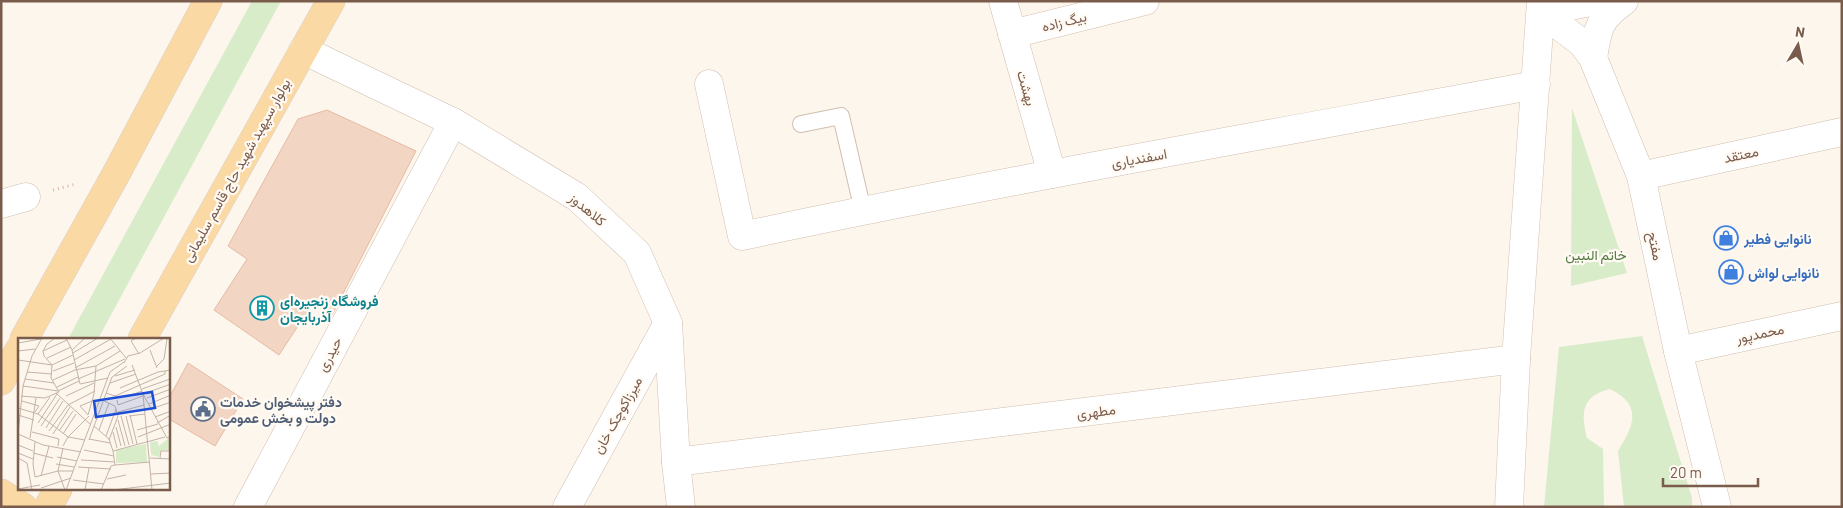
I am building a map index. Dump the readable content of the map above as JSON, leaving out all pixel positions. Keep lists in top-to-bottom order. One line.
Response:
{"streets":{"main road":["بولوار سپهبد شهید حاج قاسم سلیمانی"],"street":["بیگ زاده","بهشت","معتقد","اسفندیاری","کلاهدوز","مفتح","محمدپور","حیدری","مطهری","میرزاکوچک خان"]},"crossings":[["بیگ زاده","بهشت"],["بهشت","اسفندیاری"],["معتقد","مفتح"],["بولوار سپهبد شهید حاج قاسم سلیمانی","کلاهدوز"],["کلاهدوز","حیدری"],["کلاهدوز","مطهری"],["کلاهدوز","میرزاکوچک خان"],["مفتح","محمدپور"]],"parks":["خاتم النبین"],"places":{"shop":["نانوایی فطیر","نانوایی لواش"],"building":["فروشگاه زنجیره‌ای آذربایجان"],"public building":["دفتر پیشخوان خدمات دولت و بخش عمومی"]},"scale_bar":"20 m","north":"top"}
